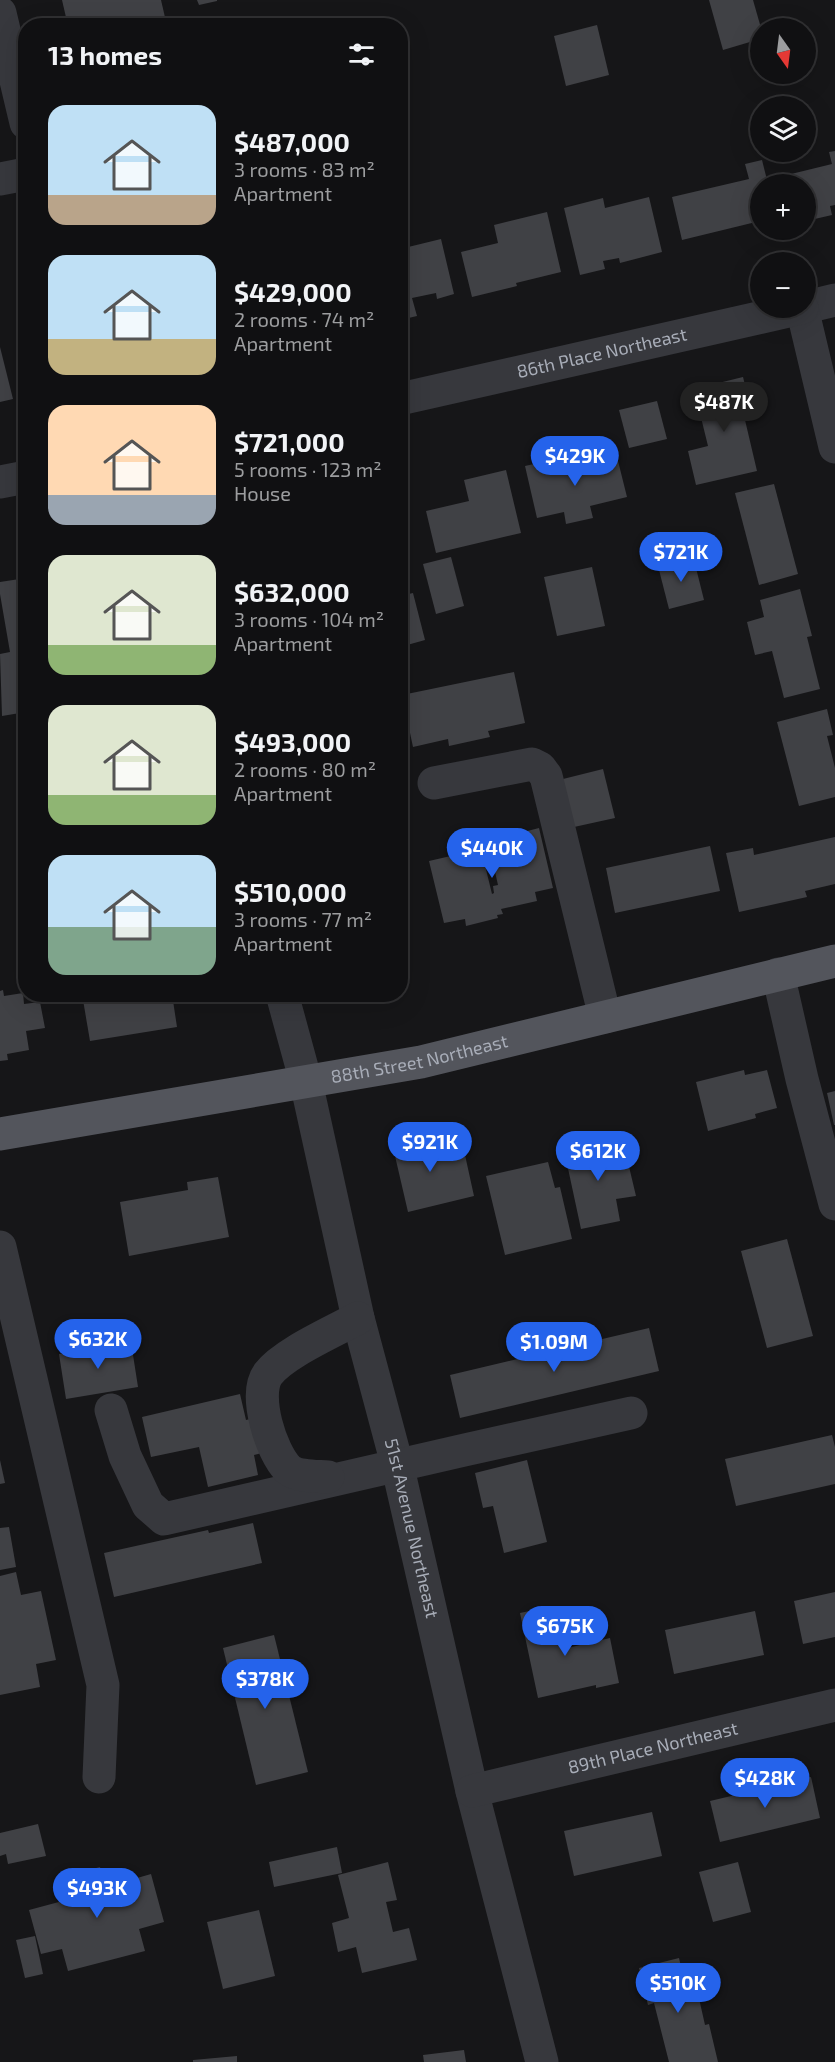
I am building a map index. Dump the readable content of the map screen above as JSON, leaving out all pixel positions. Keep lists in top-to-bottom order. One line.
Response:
{"streets":{"main road":["88th Street Northeast"],"street":["86th Place Northeast","51st Avenue Northeast","89th Place Northeast"]},"crossings":[["88th Street Northeast","51st Avenue Northeast"],["51st Avenue Northeast","89th Place Northeast"]],"north":"bottom","page":{"map_buttons":["+","−"],"heading":"13 homes","list":[{"name":"$487,000","note":"3 rooms · 83 m² · Apartment"},{"name":"$429,000","note":"2 rooms · 74 m² · Apartment"},{"name":"$721,000","note":"5 rooms · 123 m² · House"},{"name":"$632,000","note":"3 rooms · 104 m² · Apartment"},{"name":"$493,000","note":"2 rooms · 80 m² · Apartment"},{"name":"$510,000","note":"3 rooms · 77 m² · Apartment"}],"price":["$487K","$429K","$721K","$440K","$921K","$612K","$632K","$1.09M","$675K","$378K","$428K","$493K","$510K"]}}
